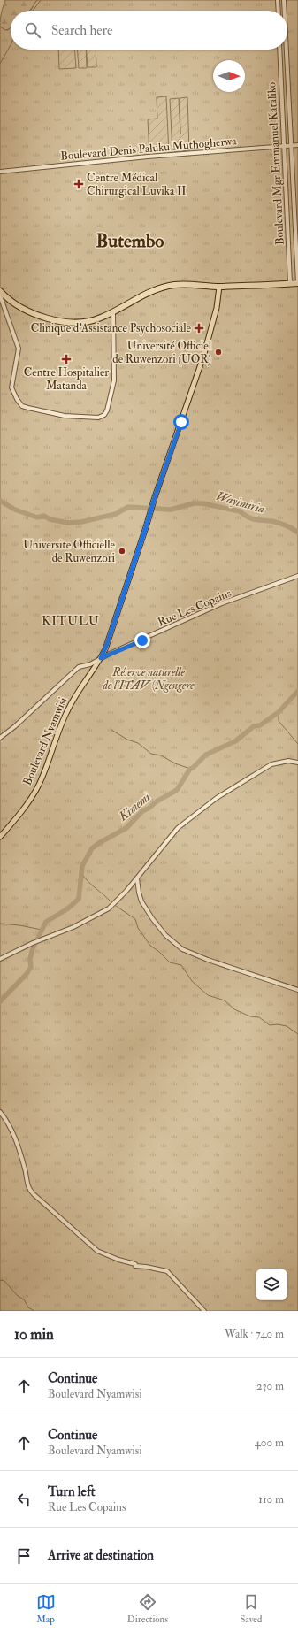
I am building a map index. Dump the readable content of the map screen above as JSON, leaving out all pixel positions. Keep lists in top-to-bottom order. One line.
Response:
{"streets":{"main road":["Boulevard Nyamwisi"],"street":["Boulevard Denis Paluku Muthogherwa","Boulevard Mgr Emmanuel Kataliko","Rue Les Copains"]},"crossings":[["Boulevard Denis Paluku Muthogherwa","Boulevard Mgr Emmanuel Kataliko"],["Rue Les Copains","Boulevard Nyamwisi"]],"districts":["Butembo","KITULU"],"water":["Wayimiria","Kimemi"],"parks":["Réserve naturelle de l'ITAV (Ngengere"],"places":{"health":["Centre Médical Chirurgical Luvika II","Clinique d'Assistance Psychosociale","Centre Hospitalier Matanda"],"other":["Université Officiel de Ruwenzori (UOR)","Universite Officielle de Ruwenzori"]},"north":"right","page":{"search":"Search here","heading":["10 min","Walk · 740 m"],"list":[["Continue","Boulevard Nyamwisi","230 m"],["Continue","Boulevard Nyamwisi","400 m"],["Turn left","Rue Les Copains","110 m"],"Arrive at destination"],"nav":["Map","Directions","Saved"]}}
